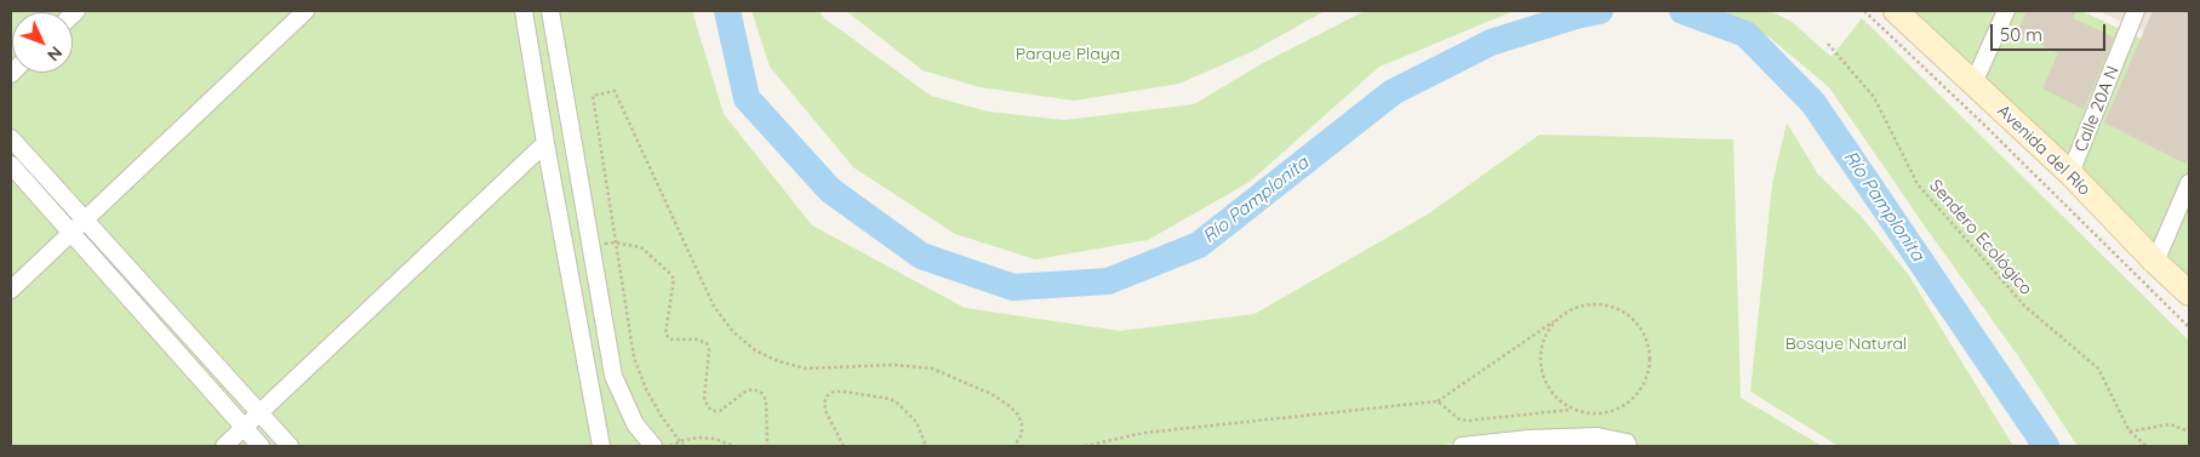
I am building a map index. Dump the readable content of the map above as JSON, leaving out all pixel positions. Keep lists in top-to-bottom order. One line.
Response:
{"streets":{"main road":["Avenida del Río"],"street":["Calle 20A N"],"path":["Sendero Ecológico"]},"crossings":[["Calle 20A N","Avenida del Río"]],"water":["Río Pamplonita"],"parks":["Parque Playa","Bosque Natural"],"scale_bar":"50 m","north":"bottom right"}
